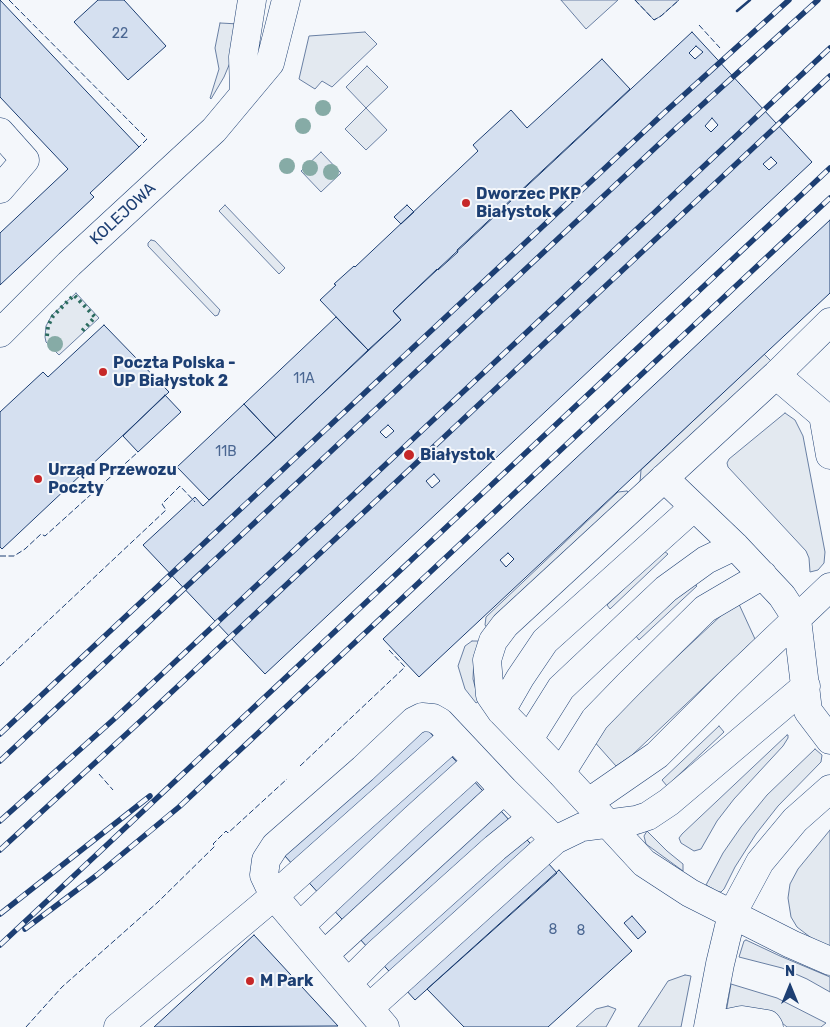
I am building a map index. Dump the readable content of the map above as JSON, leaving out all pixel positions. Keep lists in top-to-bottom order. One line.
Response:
{"streets":{"street":["KOLEJOWA"]},"places":["Dworzec PKP Białystok","Poczta Polska - UP Białystok 2","Białystok","Urząd Przewozu Poczty","M Park"],"house_numbers":["22","11A","11B","8","8"],"north":"top"}
